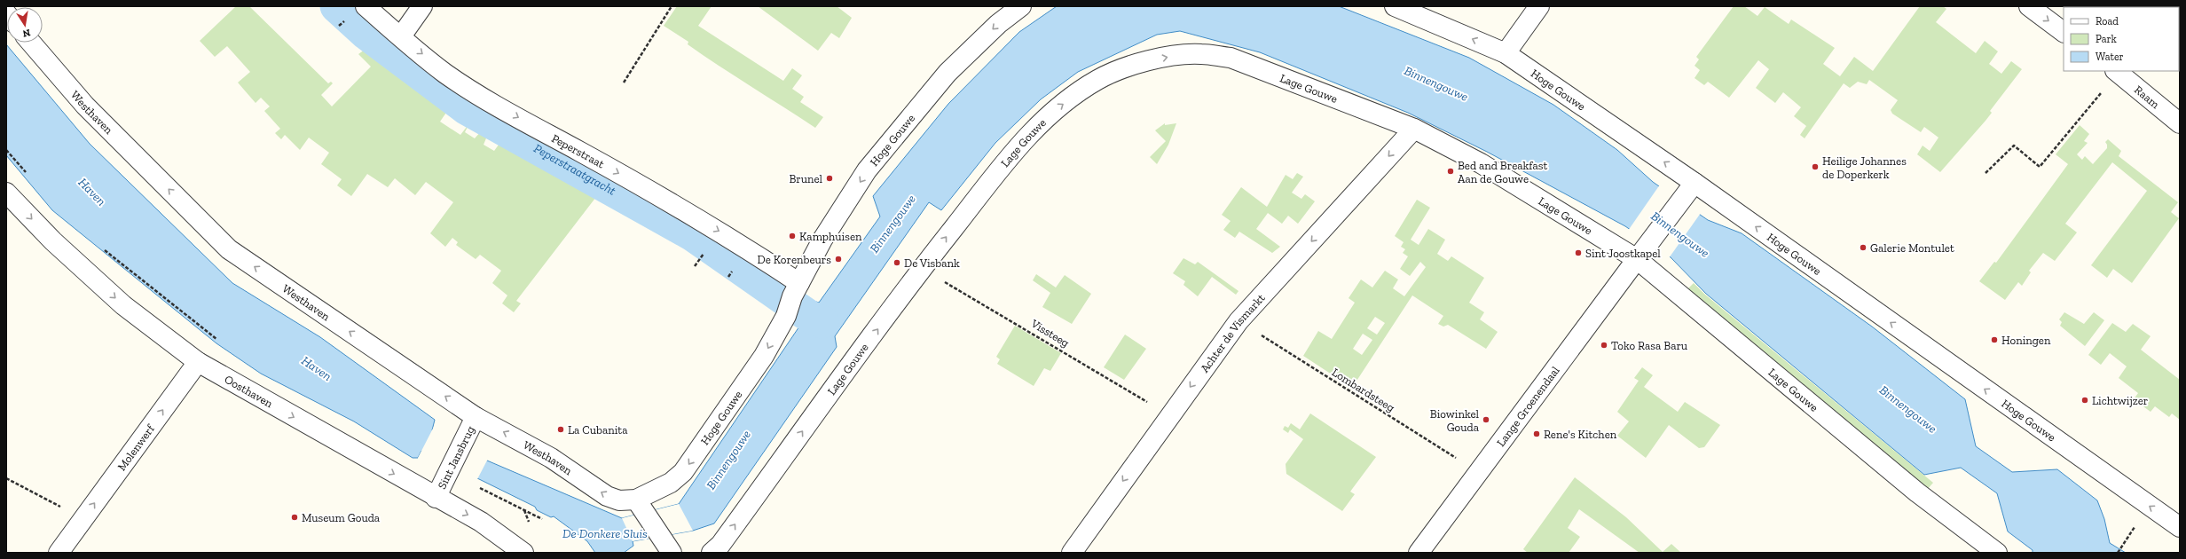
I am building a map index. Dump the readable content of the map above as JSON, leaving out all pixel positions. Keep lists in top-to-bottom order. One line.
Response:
{"streets":{"street":["Lage Gouwe","Hoge Gouwe","Raam","Westhaven","Peperstraat","Achter de Vismarkt","Oosthaven","Lange Groenendaal","Molenwerf","Sint Jansbrug"],"path":["Vissteeg","Lombardsteeg"]},"crossings":[["Lage Gouwe","Vissteeg"],["Lage Gouwe","Achter de Vismarkt"],["Lage Gouwe","Lange Groenendaal"],["Hoge Gouwe","Westhaven"],["Hoge Gouwe","Peperstraat"],["Hoge Gouwe","Lange Groenendaal"],["Westhaven","Sint Jansbrug"],["Vissteeg","Achter de Vismarkt"],["Achter de Vismarkt","Lombardsteeg"],["Lombardsteeg","Lange Groenendaal"],["Oosthaven","Molenwerf"],["Oosthaven","Sint Jansbrug"]],"one_way":["Lage Gouwe","Westhaven","Peperstraat","Achter de Vismarkt","Oosthaven","Molenwerf"],"water":["Binnengouwe","Peperstraatgracht","Haven","De Donkere Sluis"],"places":["Heilige Johannes de Doperkerk","Bed and Breakfast Aan de Gouwe","Brunel","Kamphuisen","Galerie Montulet","Sint Joostkapel","De Korenbeurs","De Visbank","Honingen","Toko Rasa Baru","Lichtwijzer","Biowinkel Gouda","La Cubanita","Rene's Kitchen","Museum Gouda"],"legend":["Road","Park","Water"],"north":"bottom"}
